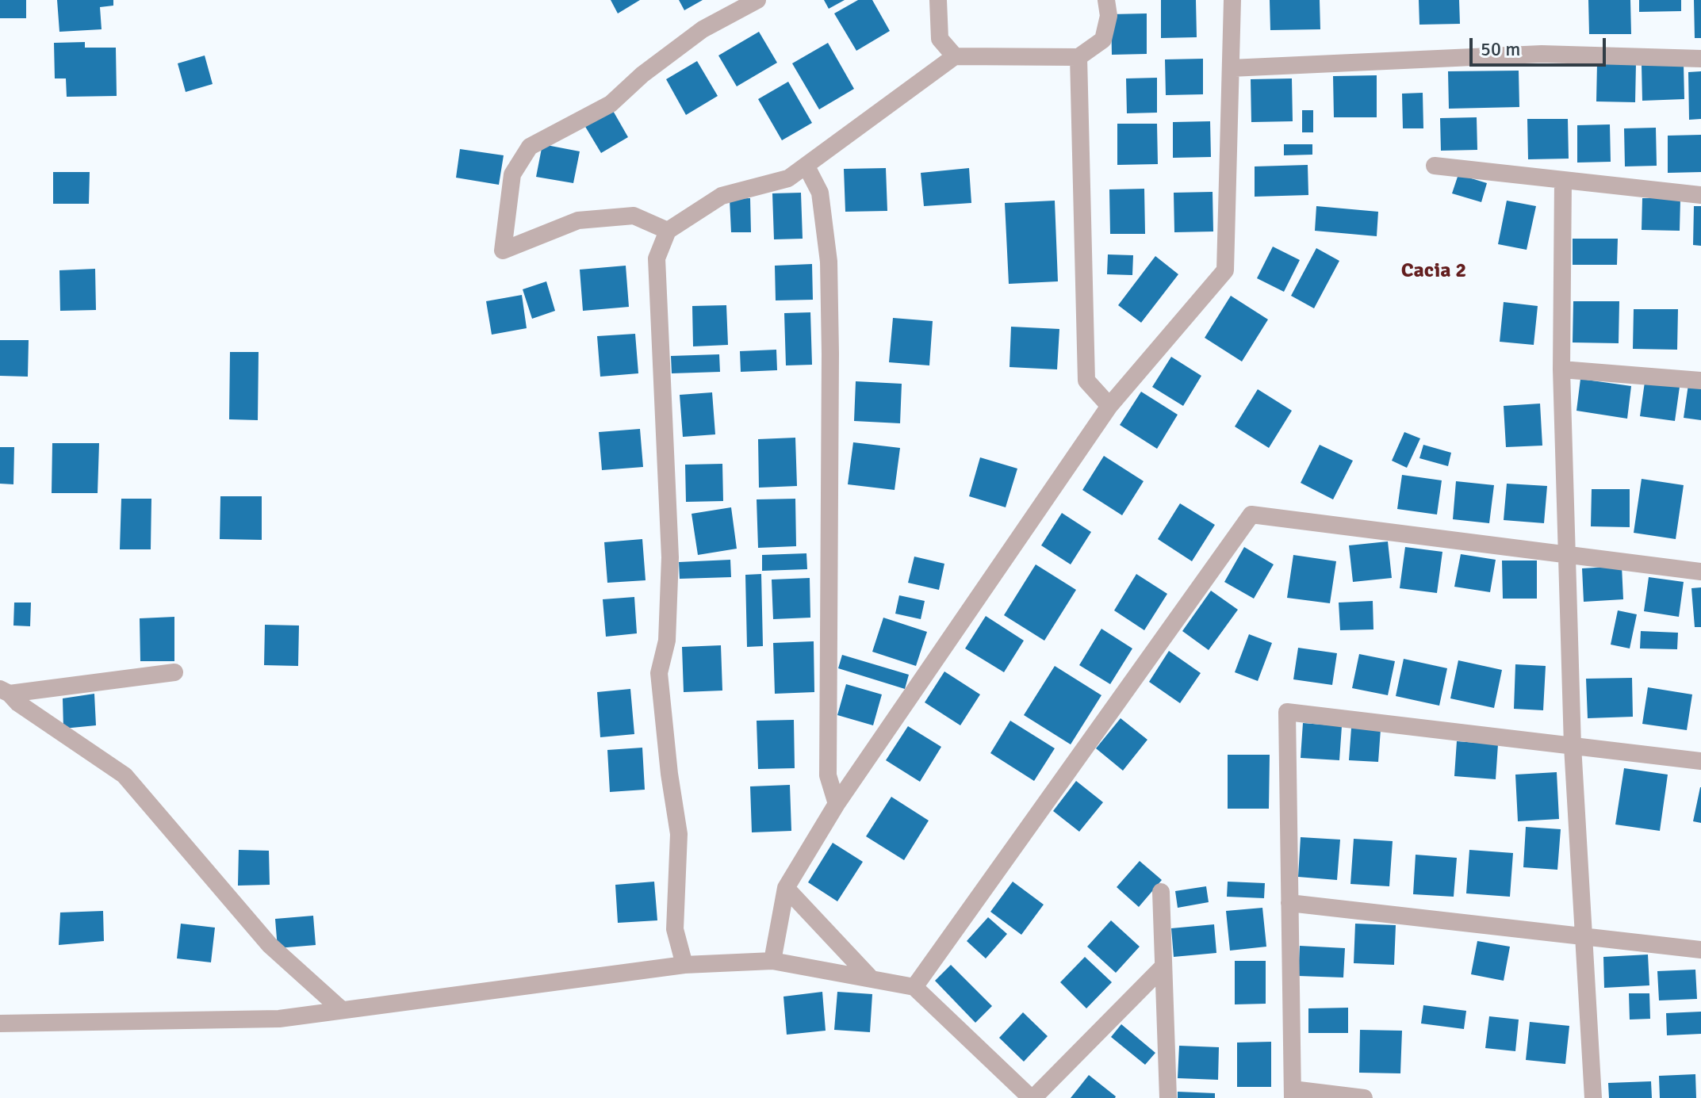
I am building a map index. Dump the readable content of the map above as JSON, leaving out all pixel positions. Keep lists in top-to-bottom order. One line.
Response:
{"districts":["Cacia 2"],"scale_bar":"50 m"}
